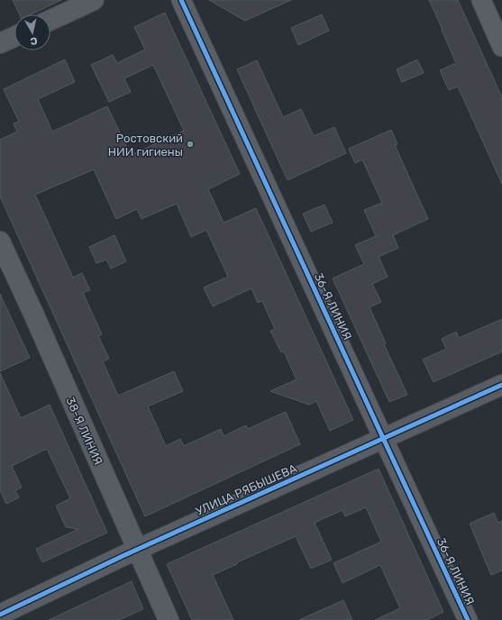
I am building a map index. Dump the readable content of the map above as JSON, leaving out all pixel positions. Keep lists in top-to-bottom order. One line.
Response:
{"streets":{"street":["36-Я ЛИНИЯ","38-Я ЛИНИЯ","УЛИЦА РЯБЫШЕВА"]},"crossings":[["36-Я ЛИНИЯ","УЛИЦА РЯБЫШЕВА"],["38-Я ЛИНИЯ","УЛИЦА РЯБЫШЕВА"]],"places":["Ростовский НИИ гигиены"],"north":"bottom"}
